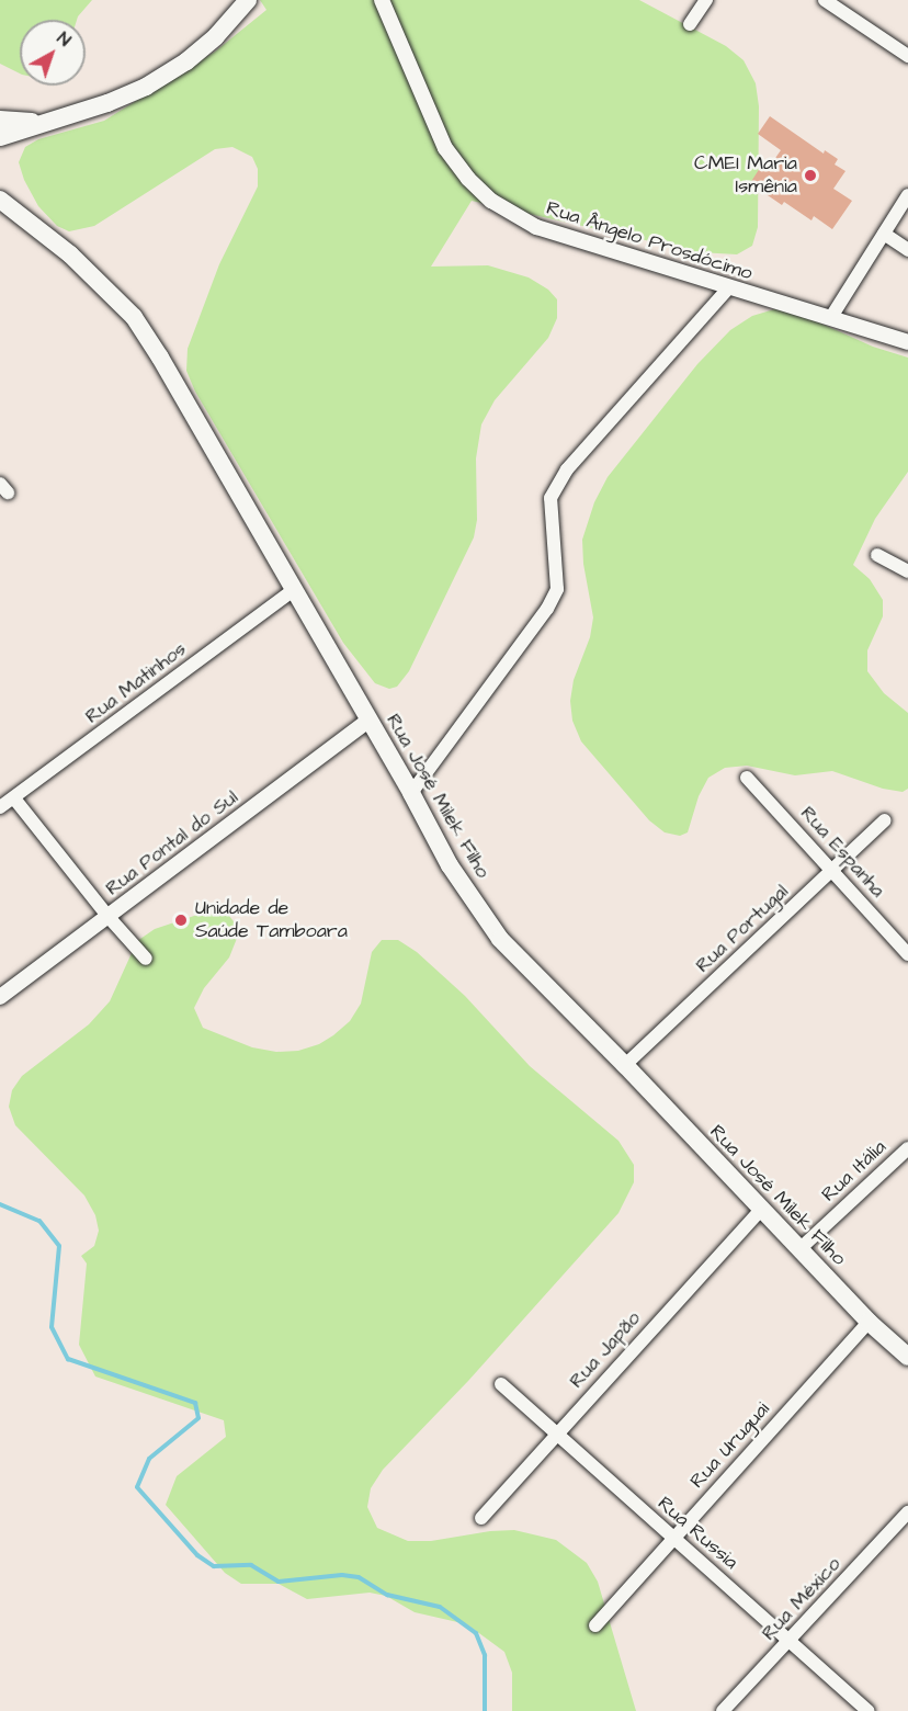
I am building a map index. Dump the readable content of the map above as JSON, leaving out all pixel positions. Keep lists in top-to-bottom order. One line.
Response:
{"streets":{"main road":["Rua José Milek Filho"],"street":["Rua Ângelo Prosdócimo","Rua Matinhos","Rua Pontal do Sul","Rua Espanha","Rua Portugal","Rua Itália","Rua Japão","Rua Uruguai","Rua Russia","Rua México"]},"crossings":[["Rua Matinhos","Rua José Milek Filho"],["Rua José Milek Filho","Rua Pontal do Sul"],["Rua José Milek Filho","Rua Portugal"],["Rua José Milek Filho","Rua Itália"],["Rua José Milek Filho","Rua Japão"],["Rua José Milek Filho","Rua Uruguai"],["Rua Espanha","Rua Portugal"],["Rua Japão","Rua Russia"],["Rua Uruguai","Rua Russia"],["Rua Russia","Rua México"]],"places":["CMEI Maria Ismênia","Unidade de Saúde Tamboara"],"north":"top right"}
